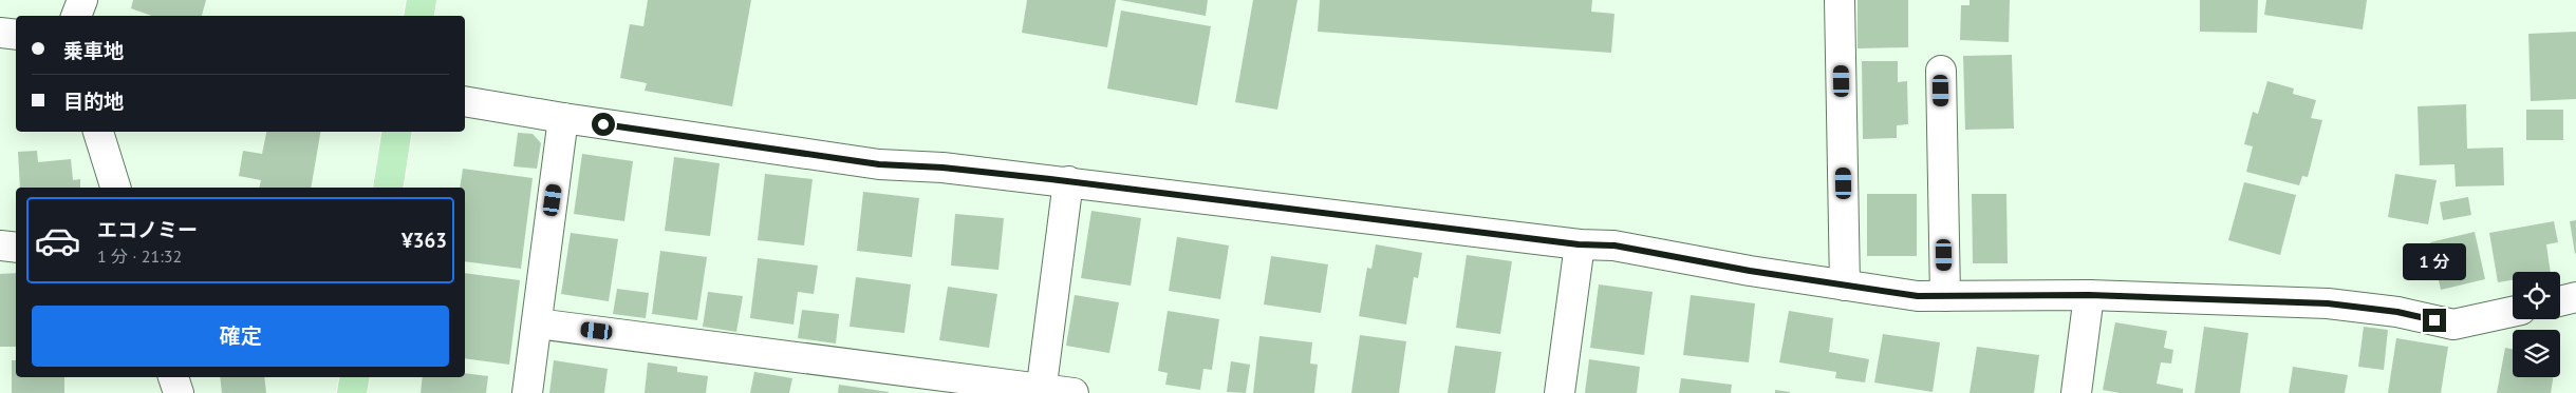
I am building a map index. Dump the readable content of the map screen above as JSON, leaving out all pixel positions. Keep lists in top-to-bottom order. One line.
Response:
{"page":{"banner":["乗車地","目的地"],"list":[{"name":"エコノミー","note":"1 分 · 21:32","value":"¥363"}],"bubble":"1 分","buttons":"確定"}}
